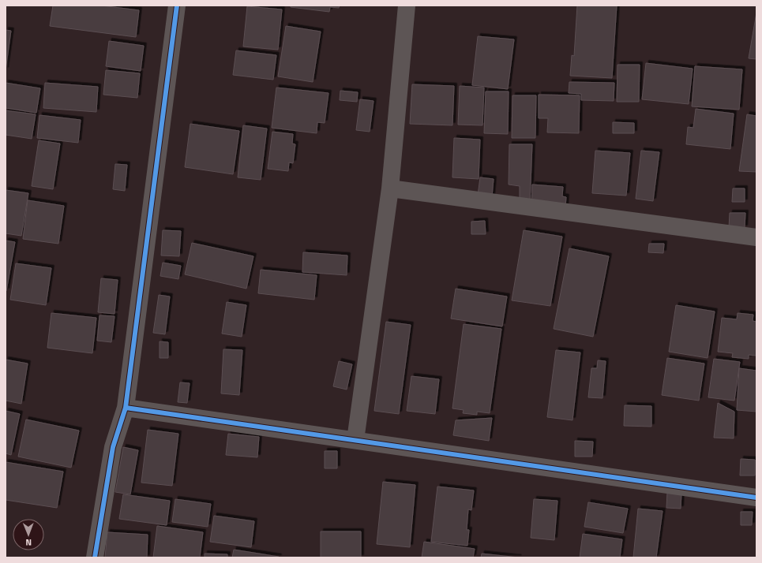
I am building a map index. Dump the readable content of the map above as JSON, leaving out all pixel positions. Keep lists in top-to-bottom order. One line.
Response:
{"north":"bottom"}
